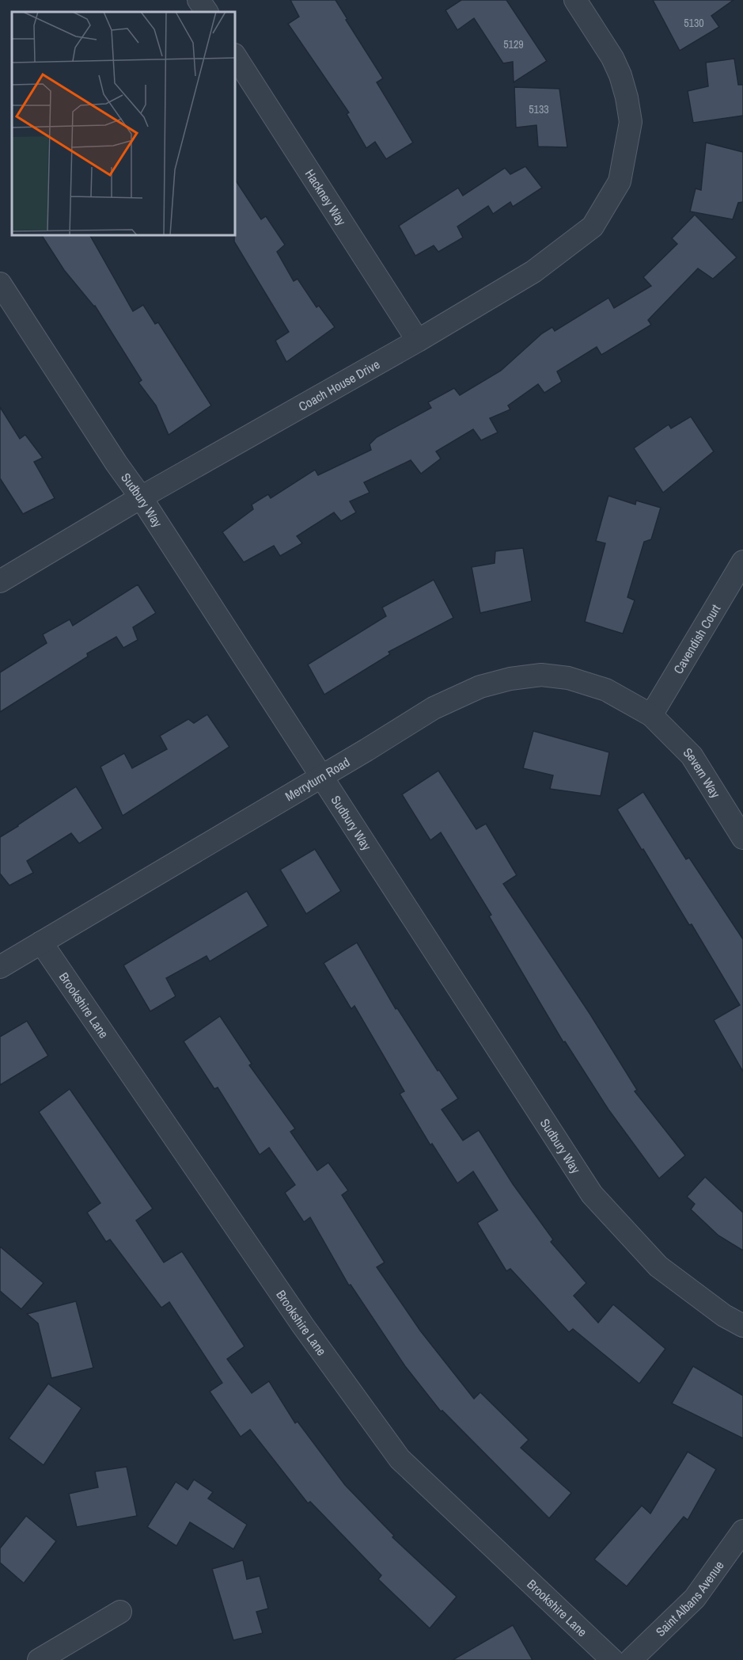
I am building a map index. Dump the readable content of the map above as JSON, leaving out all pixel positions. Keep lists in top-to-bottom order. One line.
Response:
{"streets":{"street":["Hackney Way","Coach House Drive","Sudbury Way","Cavendish Court","Severn Way","Merryturn Road","Brookshire Lane","Saint Albans Avenue"]},"crossings":[["Hackney Way","Coach House Drive"],["Coach House Drive","Sudbury Way"],["Sudbury Way","Merryturn Road"],["Cavendish Court","Severn Way"],["Cavendish Court","Merryturn Road"],["Severn Way","Merryturn Road"],["Merryturn Road","Brookshire Lane"]],"house_numbers":["5130","5129","5133"]}
